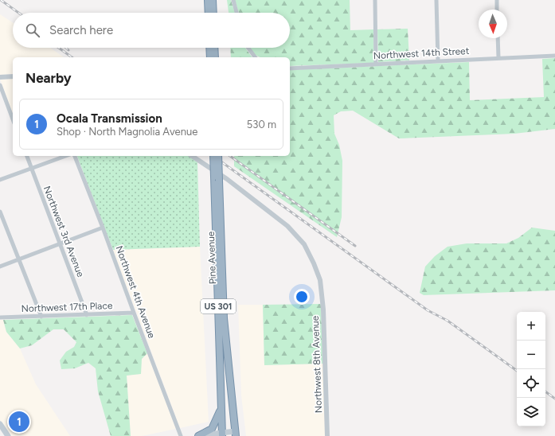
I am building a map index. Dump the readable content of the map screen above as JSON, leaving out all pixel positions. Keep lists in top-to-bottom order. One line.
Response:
{"streets":{"highway":["Pine Avenue","US 301"],"street":["Northwest 14th Street","Northwest 3rd Avenue","Northwest 4th Avenue","Northwest 17th Place","Northwest 8th Avenue"]},"crossings":[["Northwest 3rd Avenue","Northwest 17th Place"],["Northwest 4th Avenue","Northwest 17th Place"]],"north":"bottom","page":{"search":"Search here","heading":"Nearby","list":[{"mark":"1","name":"Ocala Transmission","note":"Shop · North Magnolia Avenue","value":"530 m"}],"map_buttons":["+","−"],"pins":"1"}}
